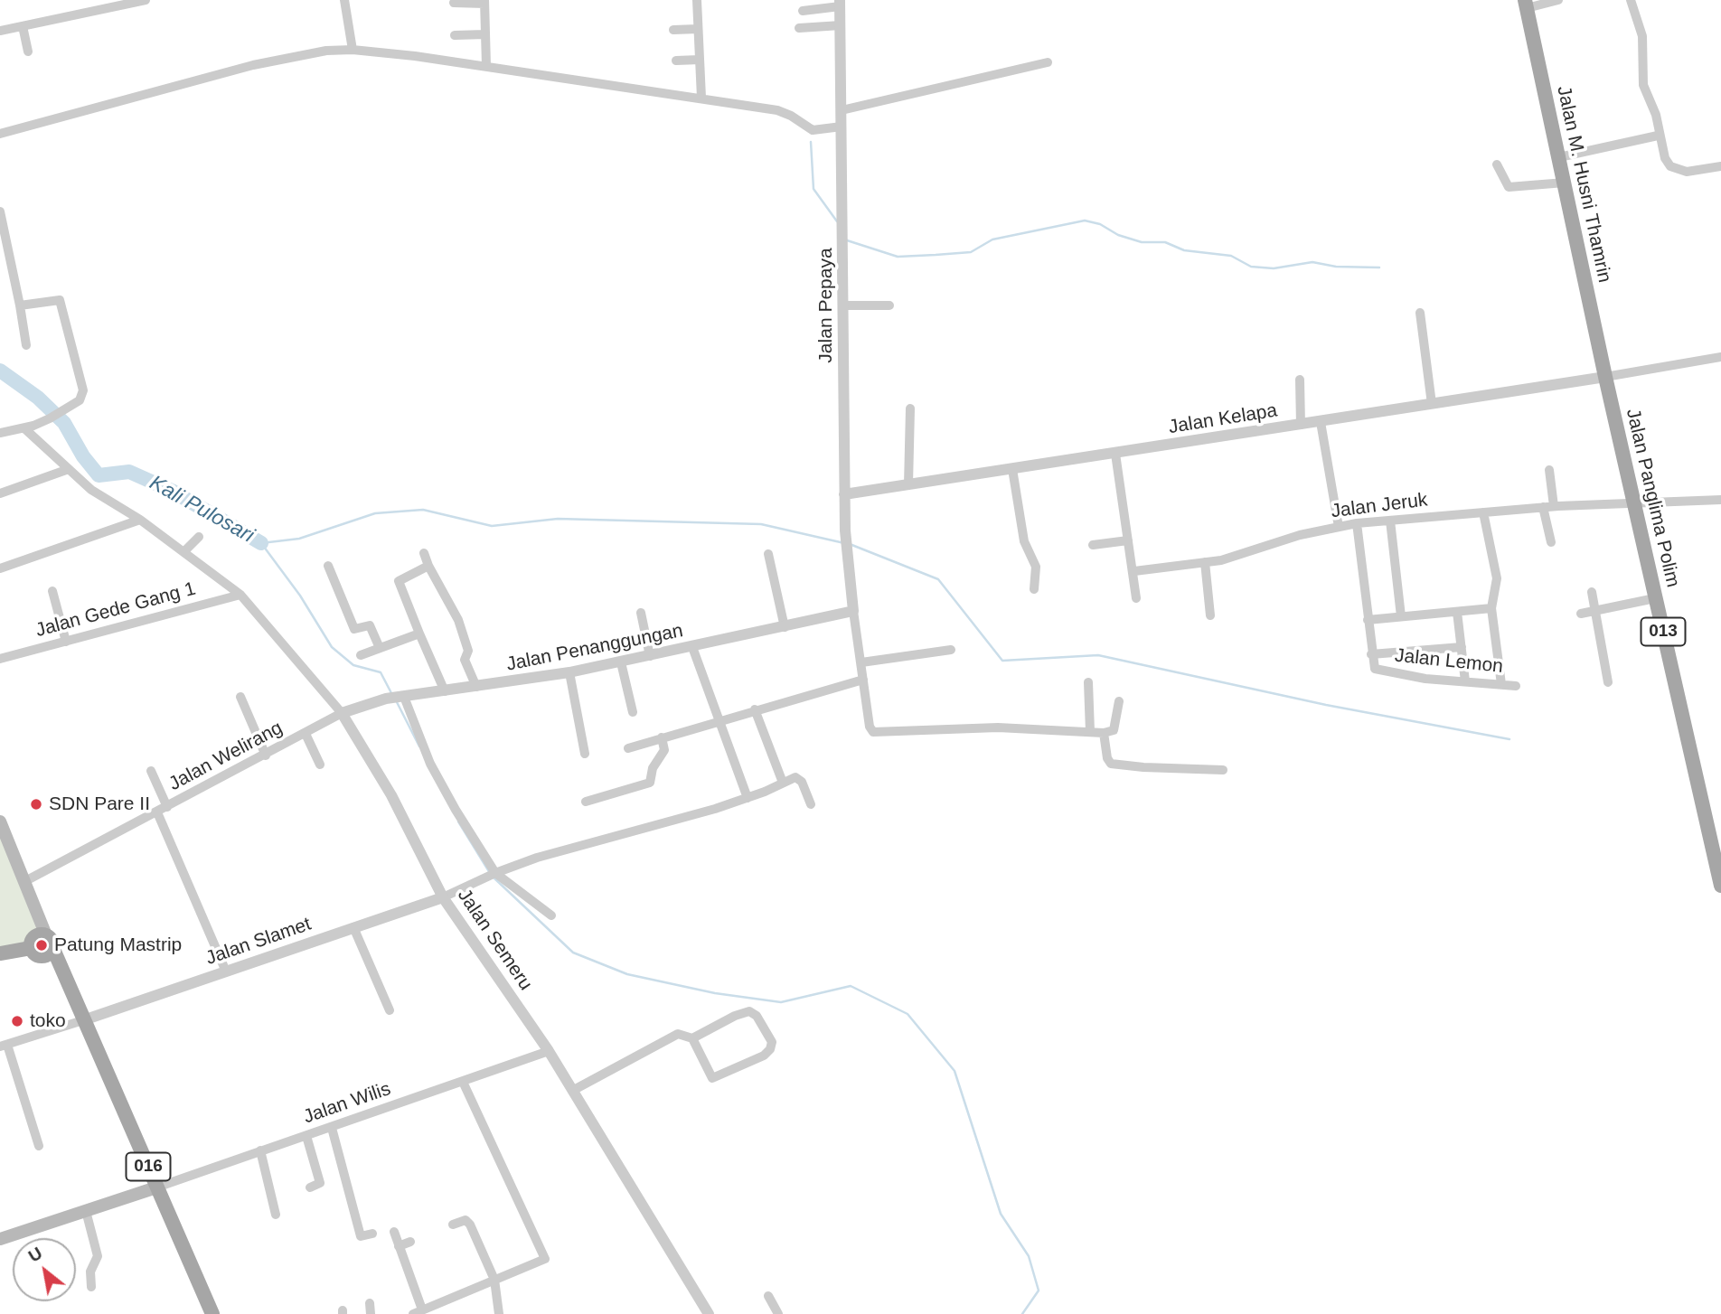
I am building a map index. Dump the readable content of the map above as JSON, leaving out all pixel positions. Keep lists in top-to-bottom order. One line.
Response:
{"streets":{"main road":["Jalan M. Husni Thamrin","Jalan Panglima Polim","013","016"],"street":["Jalan Pepaya","Jalan Kelapa","Jalan Jeruk","Jalan Gede Gang 1","Jalan Penanggungan","Jalan Lemon","Jalan Welirang","Jalan Semeru","Jalan Slamet","Jalan Wilis"]},"crossings":[["Jalan M. Husni Thamrin","Jalan Kelapa"],["Jalan M. Husni Thamrin","Jalan Panglima Polim"],["Jalan Pepaya","Jalan Kelapa"],["Jalan Pepaya","Jalan Penanggungan"],["Jalan Kelapa","Jalan Panglima Polim"],["Jalan Panglima Polim","Jalan Jeruk"],["Jalan Jeruk","Jalan Lemon"],["Jalan Gede Gang 1","Jalan Semeru"],["Jalan Penanggungan","Jalan Welirang"],["Jalan Penanggungan","Jalan Semeru"],["Jalan Welirang","Jalan Semeru"],["Jalan Semeru","Jalan Slamet"],["Jalan Semeru","Jalan Wilis"],["Jalan Slamet","016"],["Jalan Wilis","016"]],"water":["Kali Pulosari"],"places":["SDN Pare II","Patung Mastrip","toko"],"north":"top left"}
